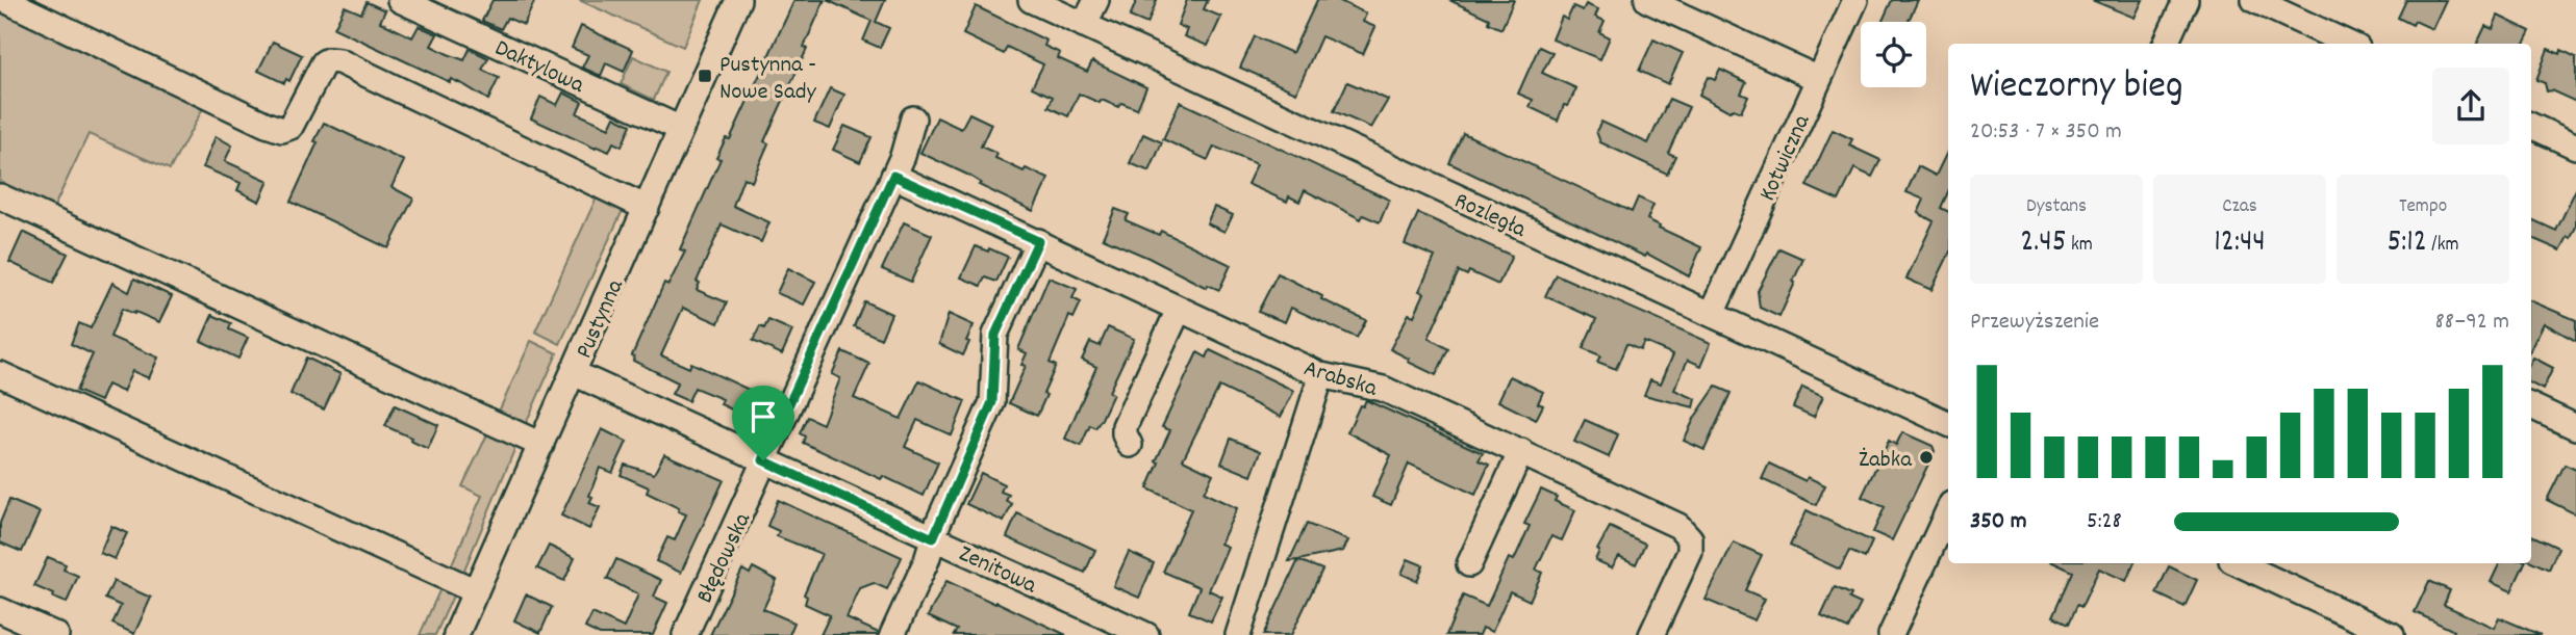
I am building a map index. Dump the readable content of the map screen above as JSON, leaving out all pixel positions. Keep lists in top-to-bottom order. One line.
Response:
{"streets":{"street":["Daktylowa","Kotwiczna","Rozległa","Pustynna","Arabska","Błędowska","Zenitowa"]},"crossings":[["Daktylowa","Pustynna"],["Kotwiczna","Rozległa"],["Pustynna","Zenitowa"],["Arabska","Błędowska"],["Błędowska","Zenitowa"]],"places":{"transit":["Pustynna - Nowe Sady"],"other":["Żabka"]},"page":{"heading":["Wieczorny bieg","20:53 · 7 × 350 m"],"stats":[["Dystans","2.45 km"],["Czas","12:44"],["Tempo","5:12 /km"]],"chart":["Przewyższenie","88–92 m"],"list":[{"name":"350 m","note":"5:28"}]}}
